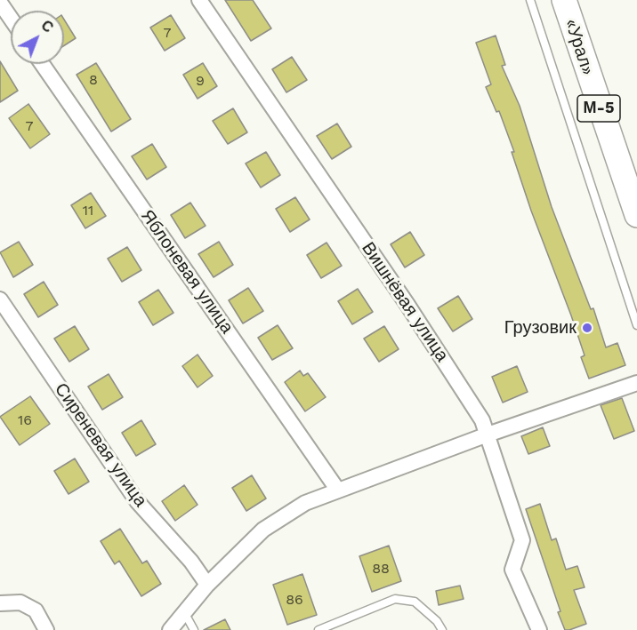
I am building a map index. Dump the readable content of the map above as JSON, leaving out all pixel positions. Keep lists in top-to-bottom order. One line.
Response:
{"streets":{"highway":["«Урал»","М-5"],"street":["Яблоневая улица","Вишнёвая улица","Сиреневая улица"]},"places":["Грузовик"],"house_numbers":["7","8","9","7","11","16","88","86"],"north":"top right"}
